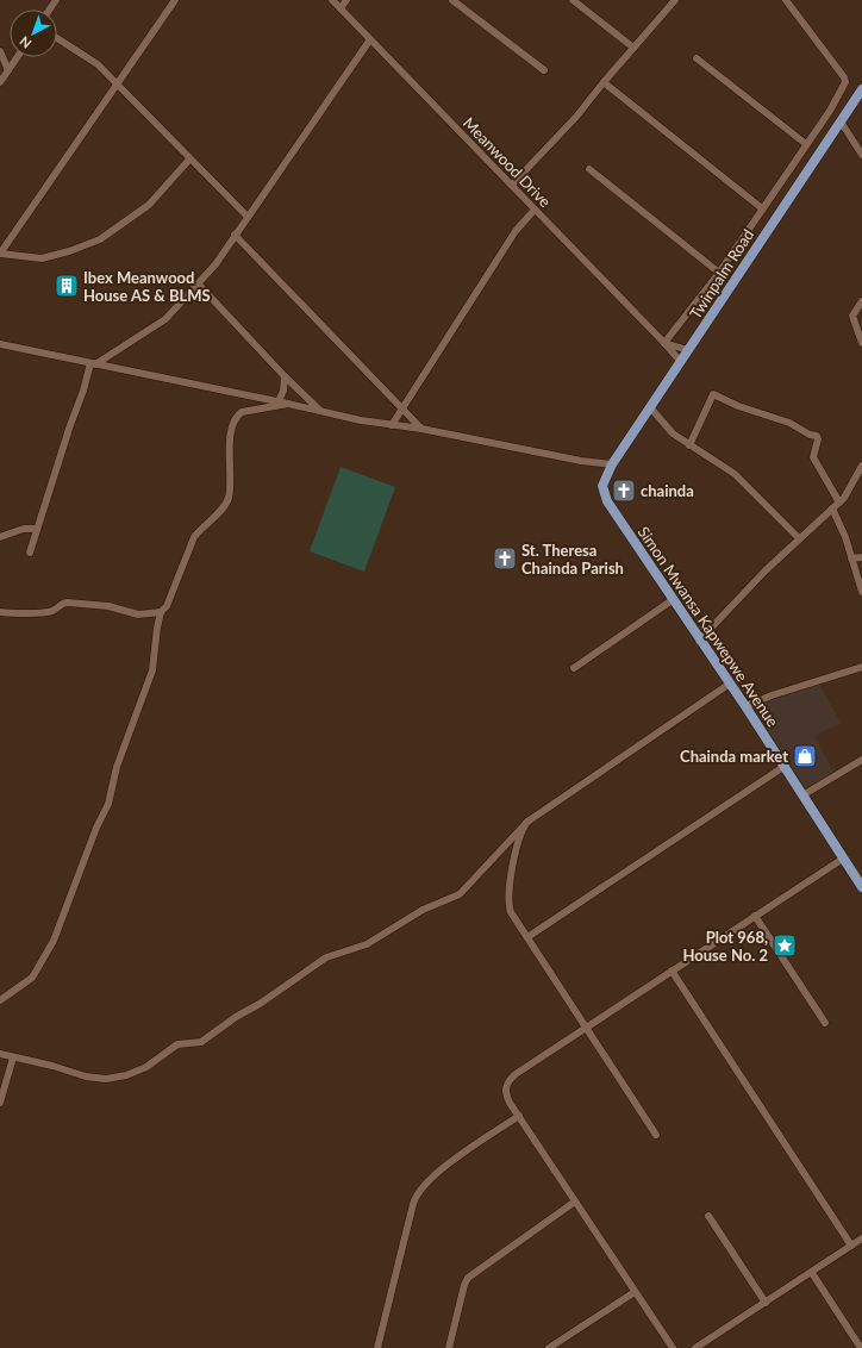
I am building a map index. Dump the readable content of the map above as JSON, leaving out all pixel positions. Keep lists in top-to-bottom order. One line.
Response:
{"streets":{"main road":["Twinpalm Road","Simon Mwansa Kapwepwe Avenue"],"street":["Meanwood Drive"]},"crossings":[["Meanwood Drive","Twinpalm Road"],["Twinpalm Road","Simon Mwansa Kapwepwe Avenue"]],"places":{"building":["Ibex Meanwood House AS & BLMS"],"church":["chainda","St. Theresa Chainda Parish"],"shop":["Chainda market"],"place":["Plot 968, House No. 2"]},"north":"bottom left"}
